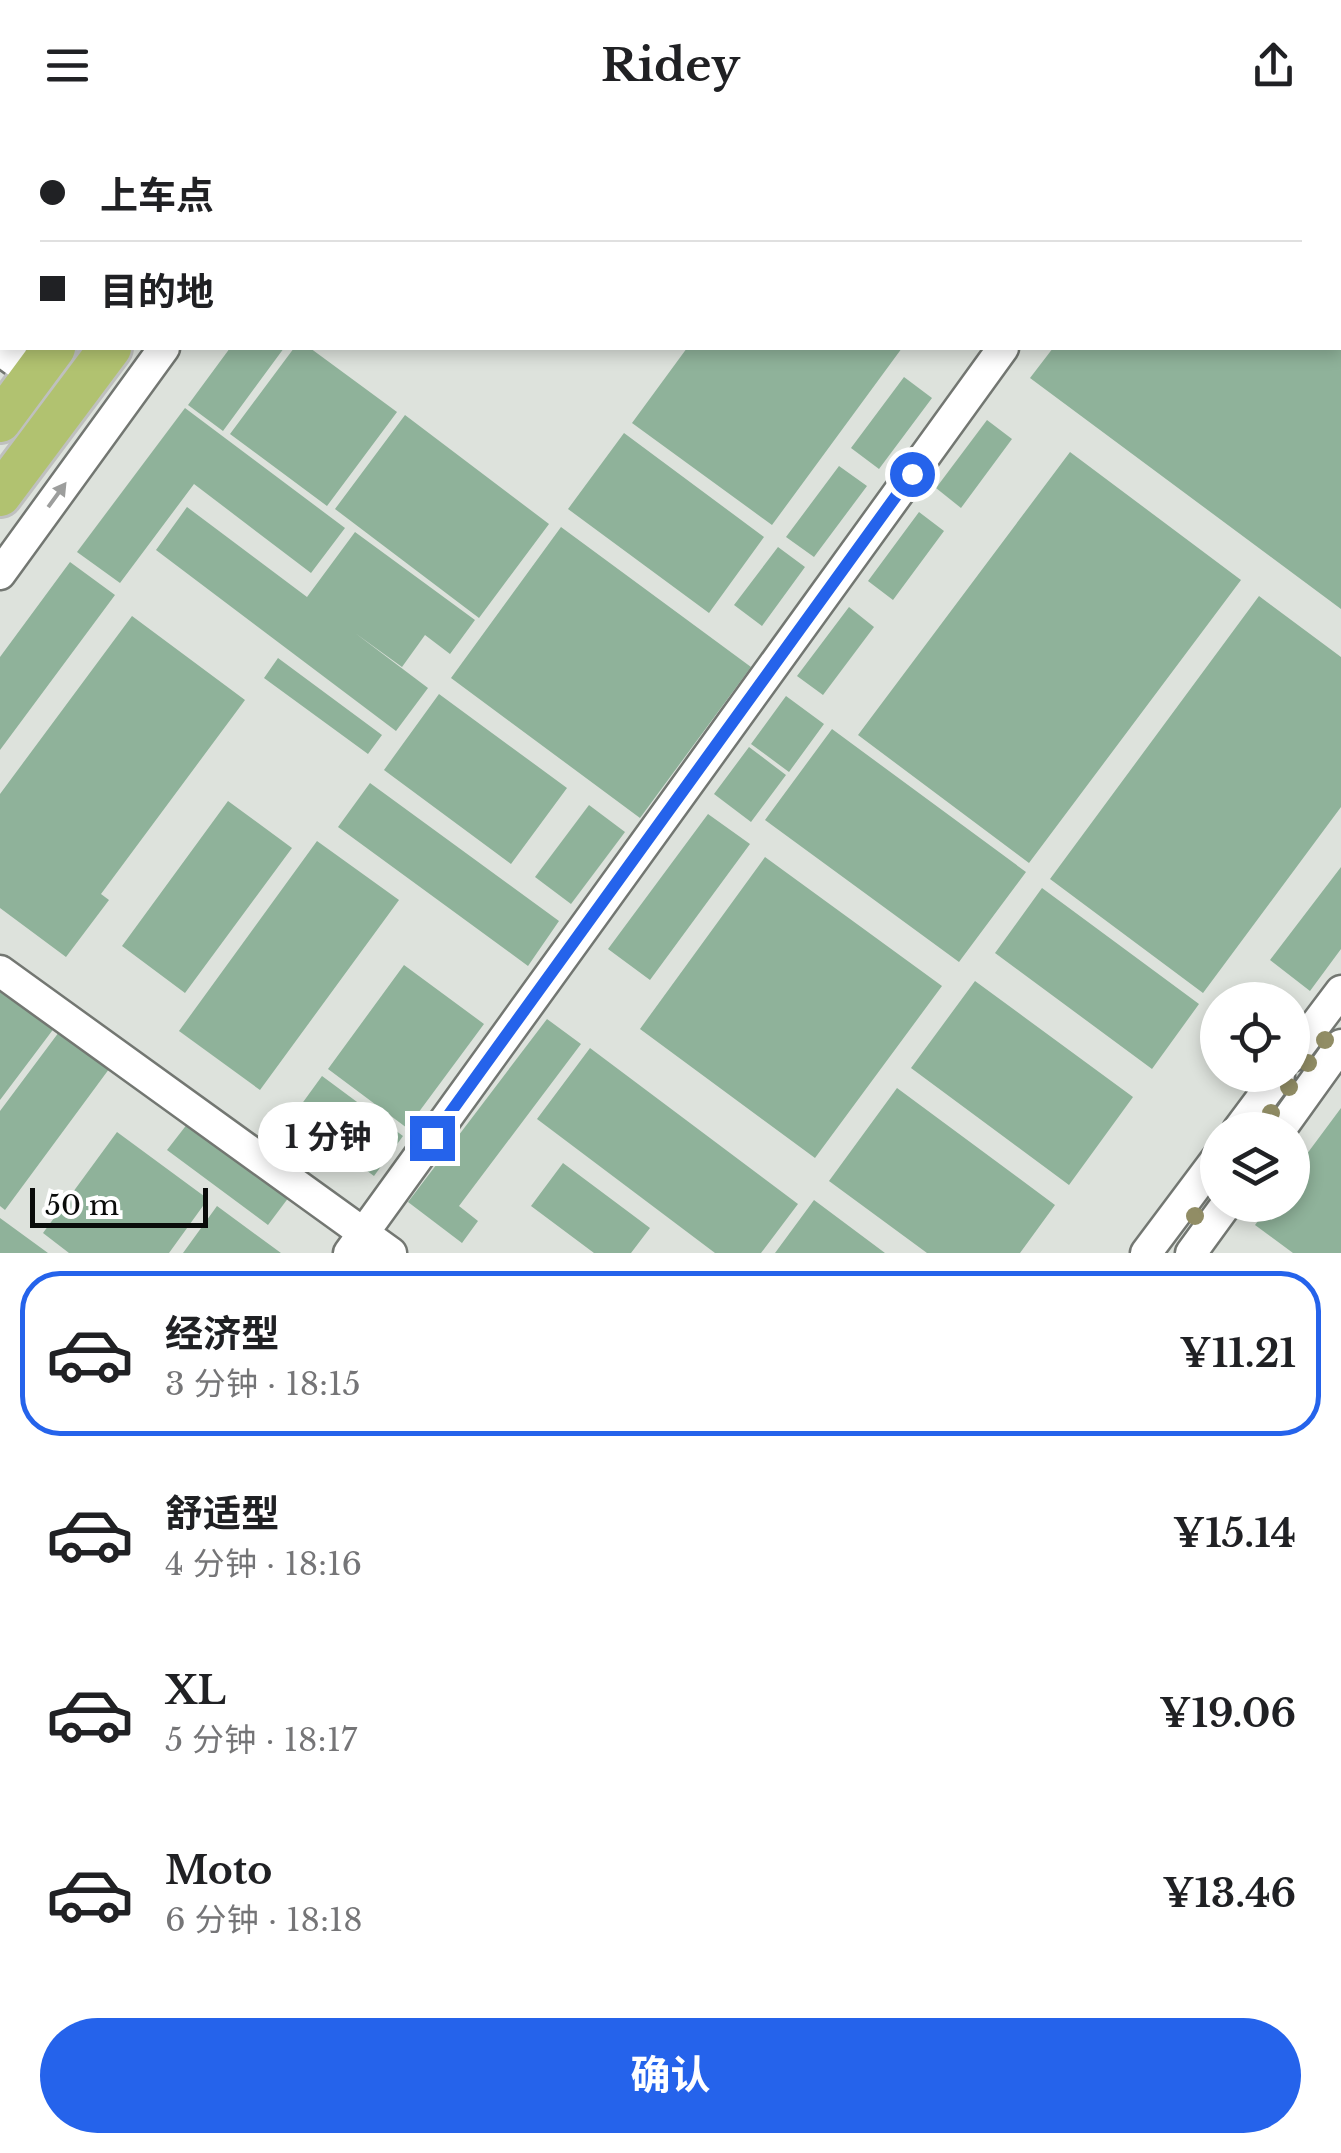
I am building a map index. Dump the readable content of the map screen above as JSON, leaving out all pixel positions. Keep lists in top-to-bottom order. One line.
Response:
{"scale_bar":"50 m","page":{"header":"Ridey","banner":["上车点","目的地"],"bubble":"1 分钟","scale":"50 m","list":[{"name":"经济型","note":"3 分钟 · 18:15","value":"¥11.21"},{"name":"舒适型","note":"4 分钟 · 18:16","value":"¥15.14"},{"name":"XL","note":"5 分钟 · 18:17","value":"¥19.06"},{"name":"Moto","note":"6 分钟 · 18:18","value":"¥13.46"}],"buttons":"确认"}}
